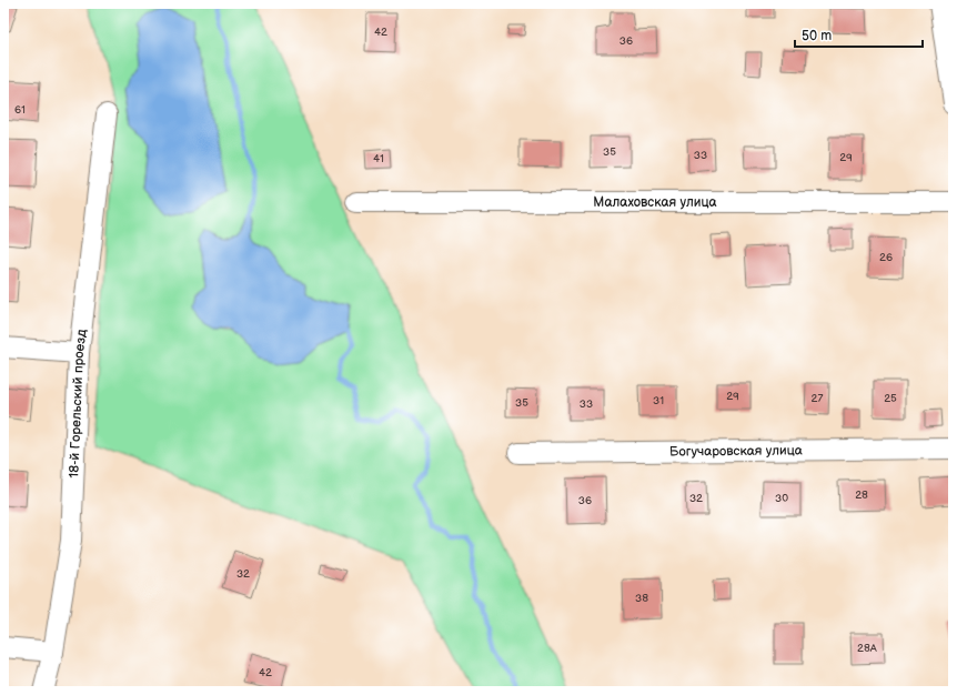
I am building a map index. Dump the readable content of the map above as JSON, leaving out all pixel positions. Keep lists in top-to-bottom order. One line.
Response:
{"streets":{"street":["Малаховская улица","18-й Горельский проезд","Богучаровская улица"]},"house_numbers":["42","36","61","35","33","29","41","26","29","27","25","31","35","33","28","32","30","36","32","38","28А","42"],"scale_bar":"50 m"}
